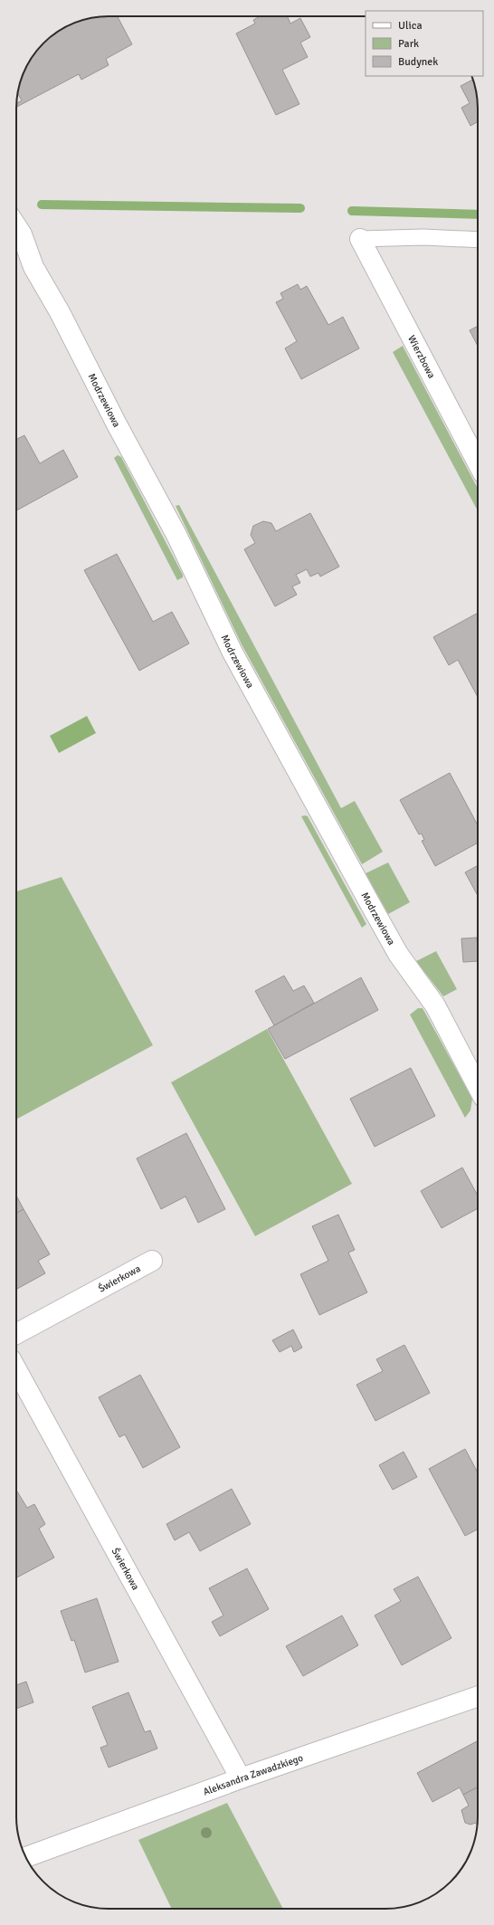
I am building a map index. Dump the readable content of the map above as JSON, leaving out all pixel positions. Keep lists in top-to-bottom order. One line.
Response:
{"streets":{"street":["Wierzbowa","Modrzewiowa","Świerkowa","Aleksandra Zawadzkiego"]},"crossings":[["Świerkowa","Aleksandra Zawadzkiego"]],"legend":["Ulica","Park","Budynek"]}
